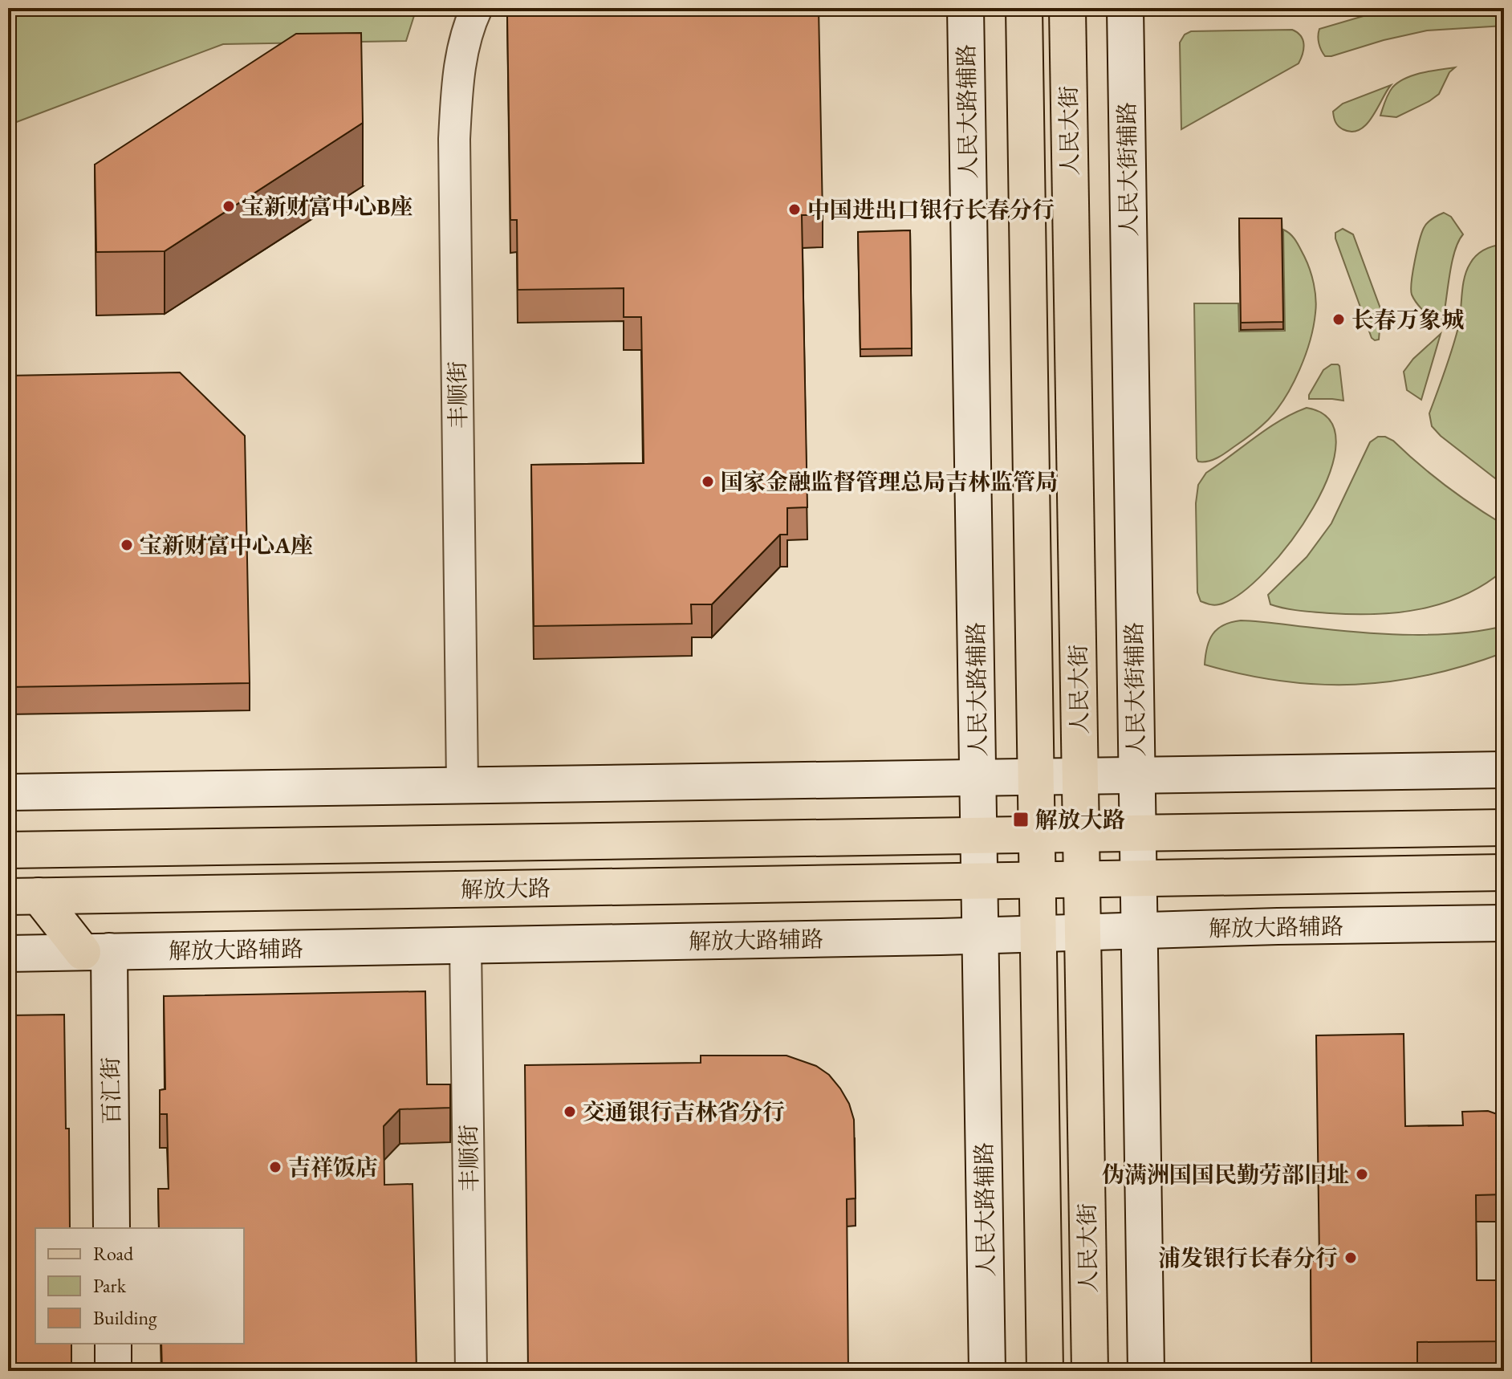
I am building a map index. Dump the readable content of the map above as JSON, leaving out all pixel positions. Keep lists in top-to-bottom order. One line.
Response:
{"streets":{"main road":["人民大街","解放大路"],"street":["人民大路辅路","人民大街辅路","丰顺街","解放大路辅路","百汇街"]},"crossings":[["人民大路辅路","解放大路"],["人民大路辅路","解放大路辅路"],["人民大街","解放大路"],["人民大街","解放大路辅路"],["人民大街辅路","解放大路"],["人民大街辅路","解放大路辅路"],["丰顺街","解放大路辅路"],["解放大路辅路","百汇街"]],"places":{"other":["宝新财富中心B座","中国进出口银行长春分行","长春万象城","国家金融监督管理总局吉林监管局","宝新财富中心A座","交通银行吉林省分行","吉祥饭店","伪满洲国国民勤劳部旧址","浦发银行长春分行"],"transit":["解放大路"]},"legend":["Road","Park","Building"]}
